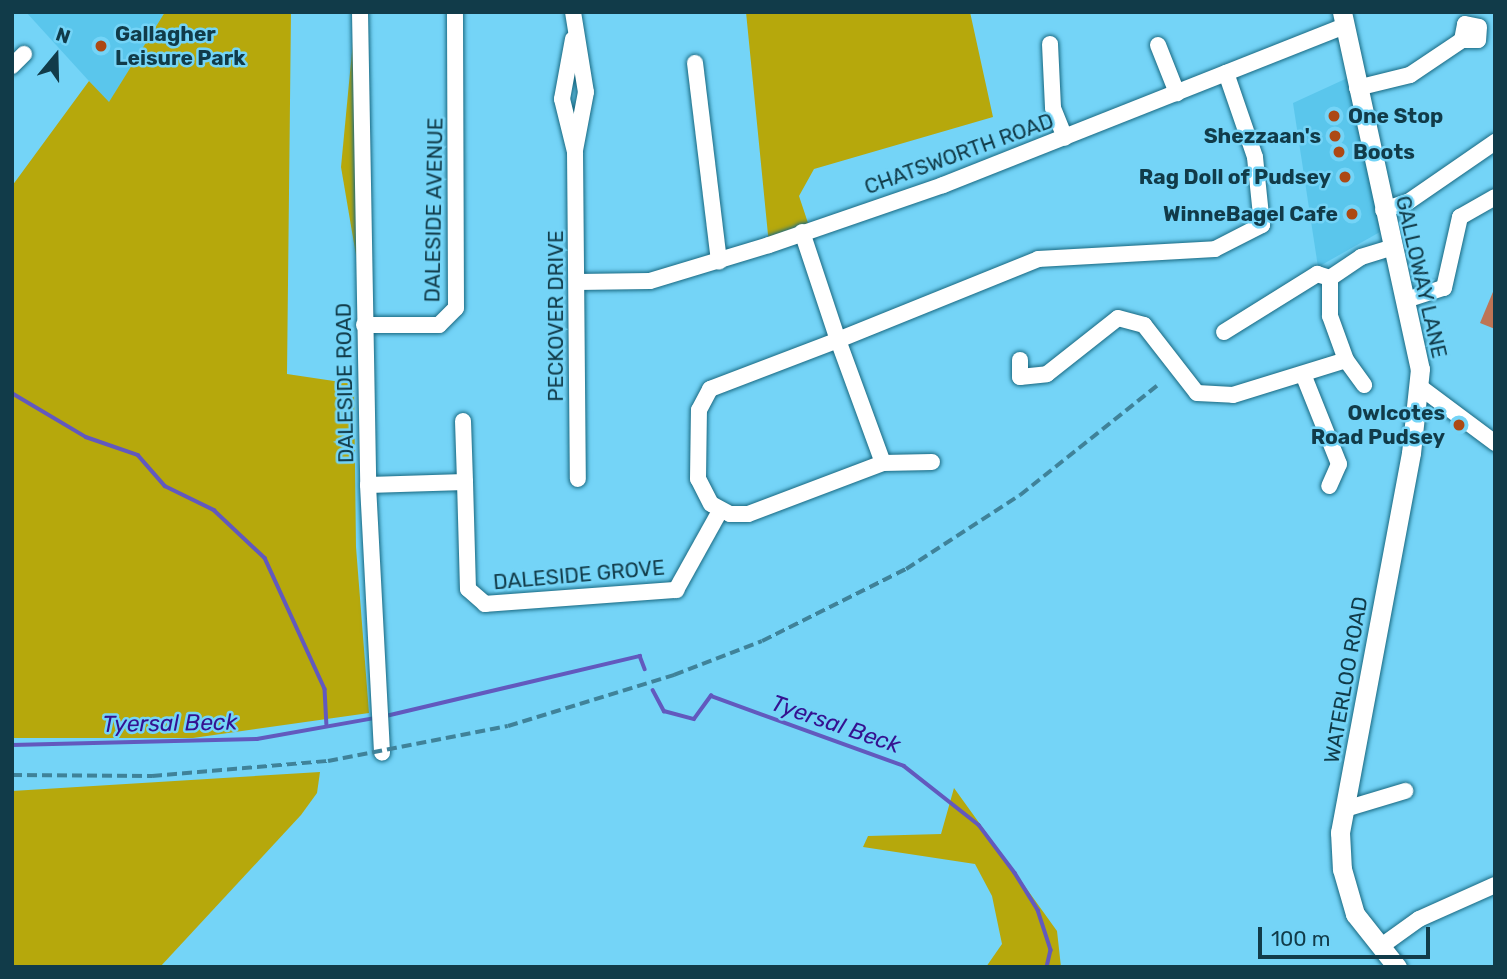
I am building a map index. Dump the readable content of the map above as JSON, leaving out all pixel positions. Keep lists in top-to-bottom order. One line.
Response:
{"streets":{"main road":["GALLOWAY LANE","WATERLOO ROAD"],"street":["CHATSWORTH ROAD","DALESIDE AVENUE","PECKOVER DRIVE","DALESIDE ROAD","DALESIDE GROVE"]},"crossings":[["CHATSWORTH ROAD","GALLOWAY LANE"],["CHATSWORTH ROAD","PECKOVER DRIVE"],["DALESIDE AVENUE","DALESIDE ROAD"],["GALLOWAY LANE","WATERLOO ROAD"]],"water":["Tyersal Beck"],"places":["Gallagher Leisure Park","One Stop","Shezzaan's","Boots","Rag Doll of Pudsey","WinneBagel Cafe","Owlcotes Road Pudsey"],"scale_bar":"100 m","north":"top"}
